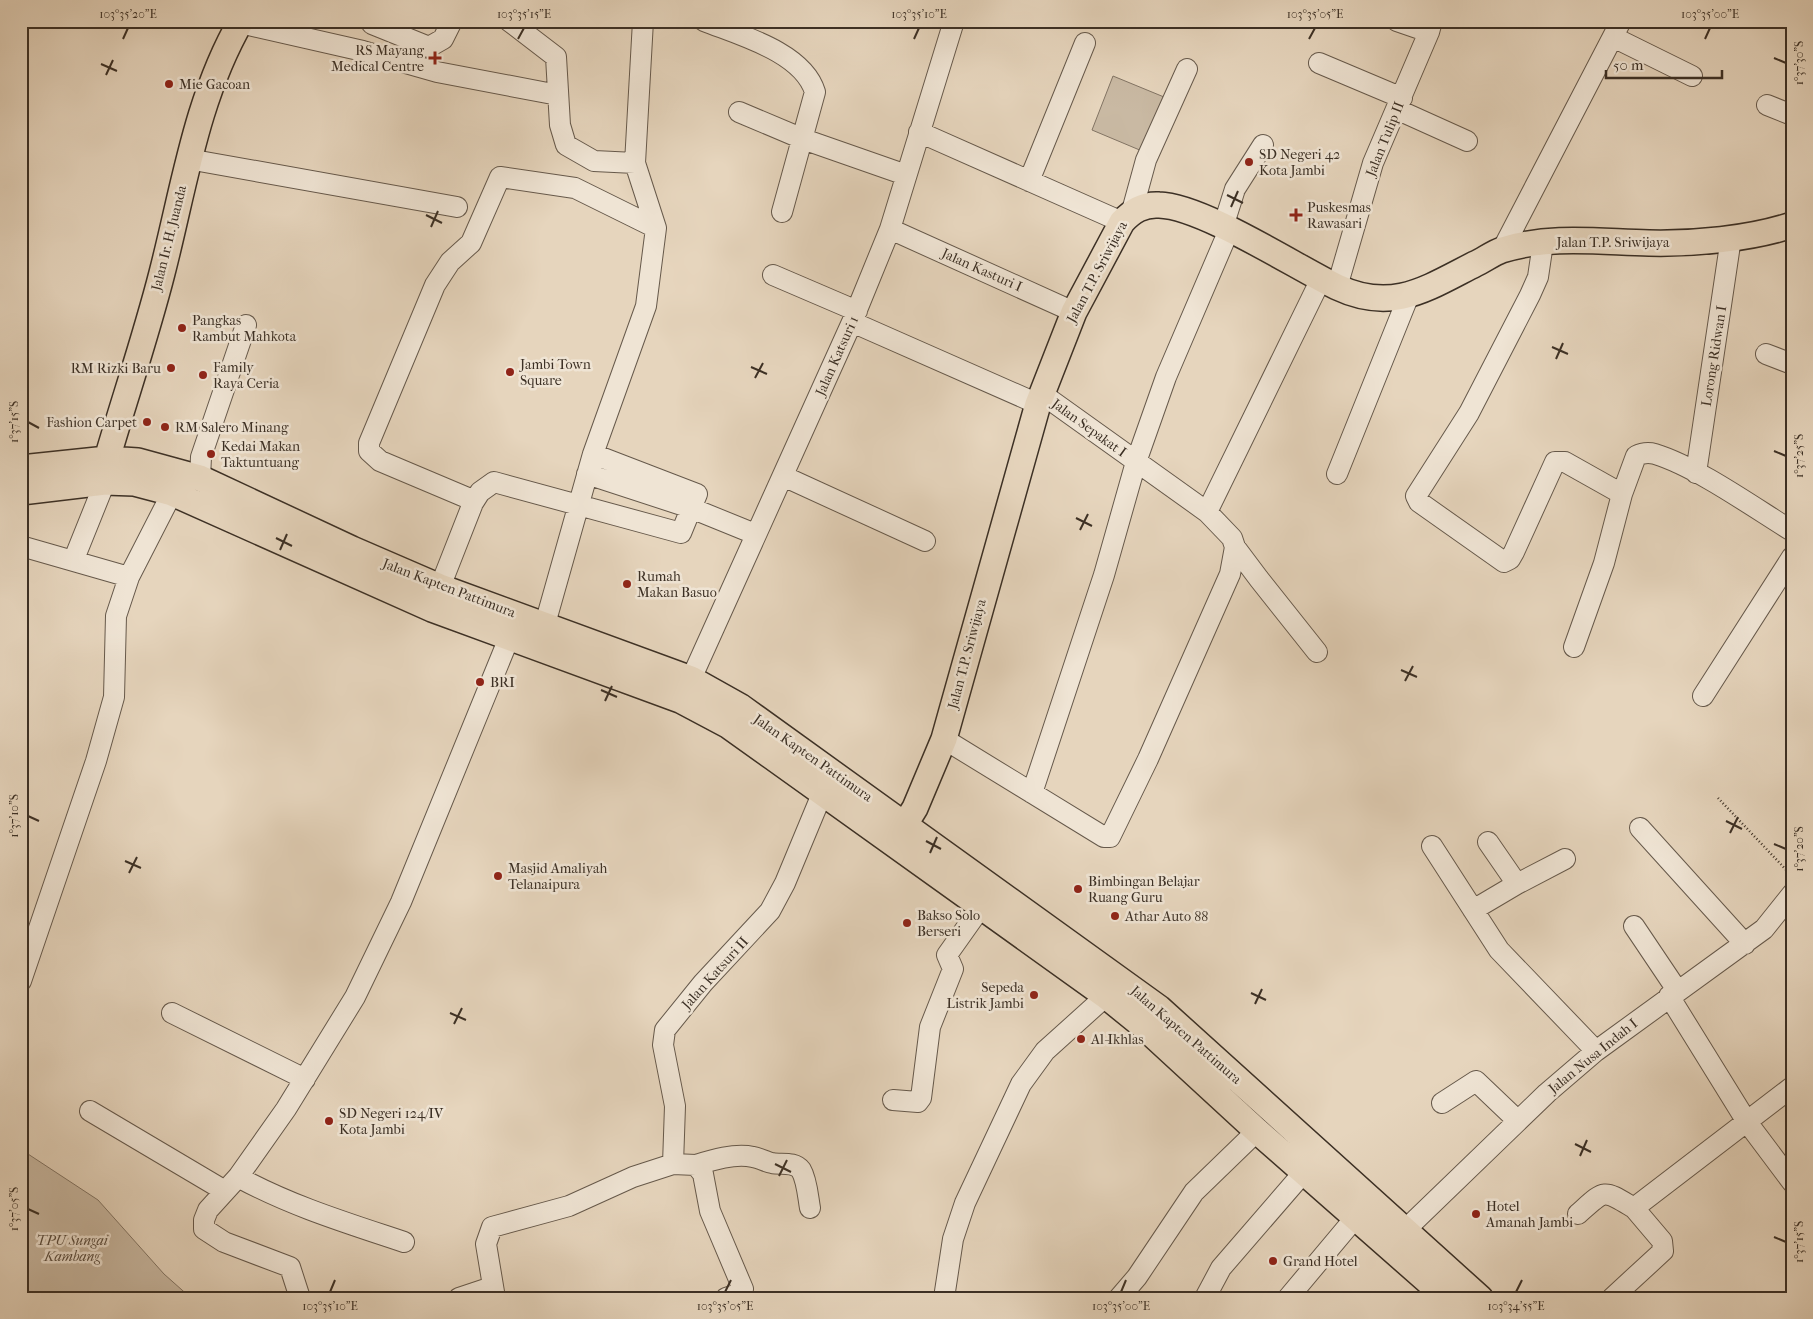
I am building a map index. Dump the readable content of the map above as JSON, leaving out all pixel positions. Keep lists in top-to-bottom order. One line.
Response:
{"streets":{"main road":["Jalan Ir. H. Juanda","Jalan T.P. Sriwijaya","Jalan Kapten Pattimura"],"street":["Jalan Tulip II","Jalan Kasturi I","Jalan Katsuri 1","Lorong Ridwan I","Jalan Sepakat I","Jalan Katsuri II","Jalan Nusa Indah I"]},"crossings":[["Jalan Tulip II","Jalan T.P. Sriwijaya"],["Jalan Tulip II","Jalan Sepakat I"],["Jalan Ir. H. Juanda","Jalan Kapten Pattimura"],["Jalan T.P. Sriwijaya","Jalan Kasturi I"],["Jalan T.P. Sriwijaya","Lorong Ridwan I"],["Jalan T.P. Sriwijaya","Jalan Sepakat I"],["Jalan T.P. Sriwijaya","Jalan Kapten Pattimura"],["Jalan Kasturi I","Jalan Katsuri 1"],["Jalan Katsuri 1","Jalan Sepakat I"],["Jalan Katsuri 1","Jalan Kapten Pattimura"],["Jalan Kapten Pattimura","Jalan Katsuri II"],["Jalan Kapten Pattimura","Jalan Nusa Indah I"]],"parks":["TPU Sungai Kambang"],"places":{"health":["RS Mayang Medical Centre","Puskesmas Rawasari"],"other":["Mie Gacoan","SD Negeri 42 Kota Jambi","Pangkas Rambut Mahkota","RM Rizki Baru","Jambi Town Square","Family Raya Ceria","Fashion Carpet","RM Salero Minang","Kedai Makan Taktuntuang","Rumah Makan Basuo","BRI","Masjid Amaliyah Telanaipura","Bimbingan Belajar Ruang Guru","Athar Auto 88","Bakso Solo Berseri","Sepeda Listrik Jambi","Al-Ikhlas","SD Negeri 124/IV Kota Jambi","Hotel Amanah Jambi","Grand Hotel"]},"scale_bar":"50 m","coordinates":["103°35'20\"E","103°35'15\"E","103°35'10\"E","103°35'05\"E","103°35'00\"E","1°37'30\"S","1°37'15\"S","1°37'25\"S","1°37'10\"S","1°37'20\"S","1°37'05\"S","103°34'55\"E"]}
